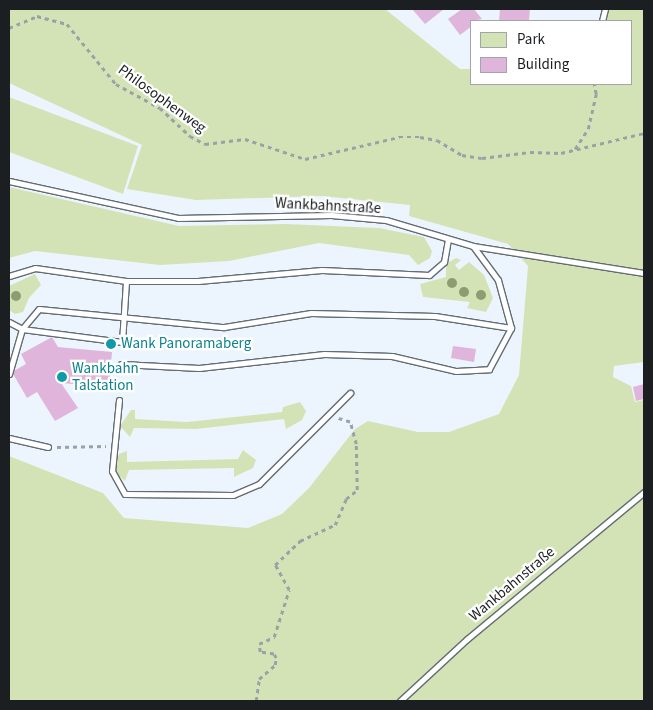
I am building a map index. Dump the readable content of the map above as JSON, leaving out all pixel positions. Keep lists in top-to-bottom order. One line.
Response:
{"streets":{"lane":["Wankbahnstraße"],"path":["Philosophenweg"]},"places":["Wank Panoramaberg","Wankbahn Talstation"],"legend":["Park","Building"]}
